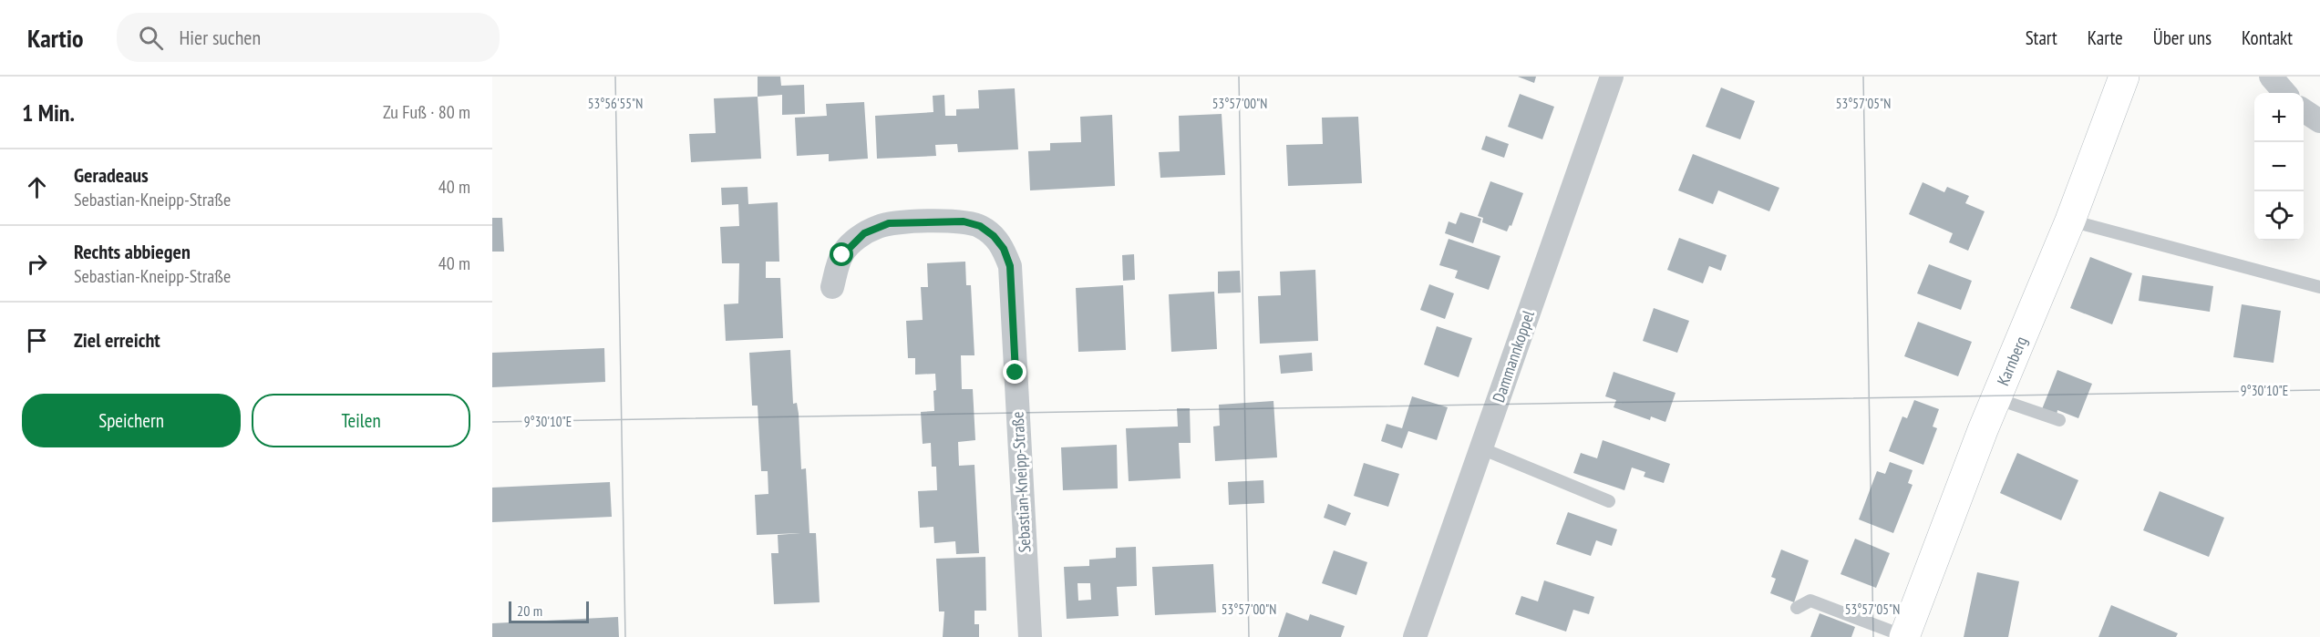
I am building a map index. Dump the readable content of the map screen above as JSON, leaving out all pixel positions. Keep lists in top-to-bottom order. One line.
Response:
{"streets":{"street":["Dammannkoppel","Karnberg","Sebastian-Kneipp-Straße"]},"scale_bar":"20 m","page":{"header":"Kartio","search":"Hier suchen","nav":["Start","Karte","Über uns","Kontakt"],"heading":["1 Min.","Zu Fuß · 80 m"],"map_buttons":["+","−"],"list":[["Geradeaus","Sebastian-Kneipp-Straße","40 m"],["Rechts abbiegen","Sebastian-Kneipp-Straße","40 m"],"Ziel erreicht"],"buttons":["Speichern","Teilen"],"scale":"20 m"},"coordinates":["53°56'55\"N","53°57'00\"N","53°57'05\"N","9°30'10\"E"]}
